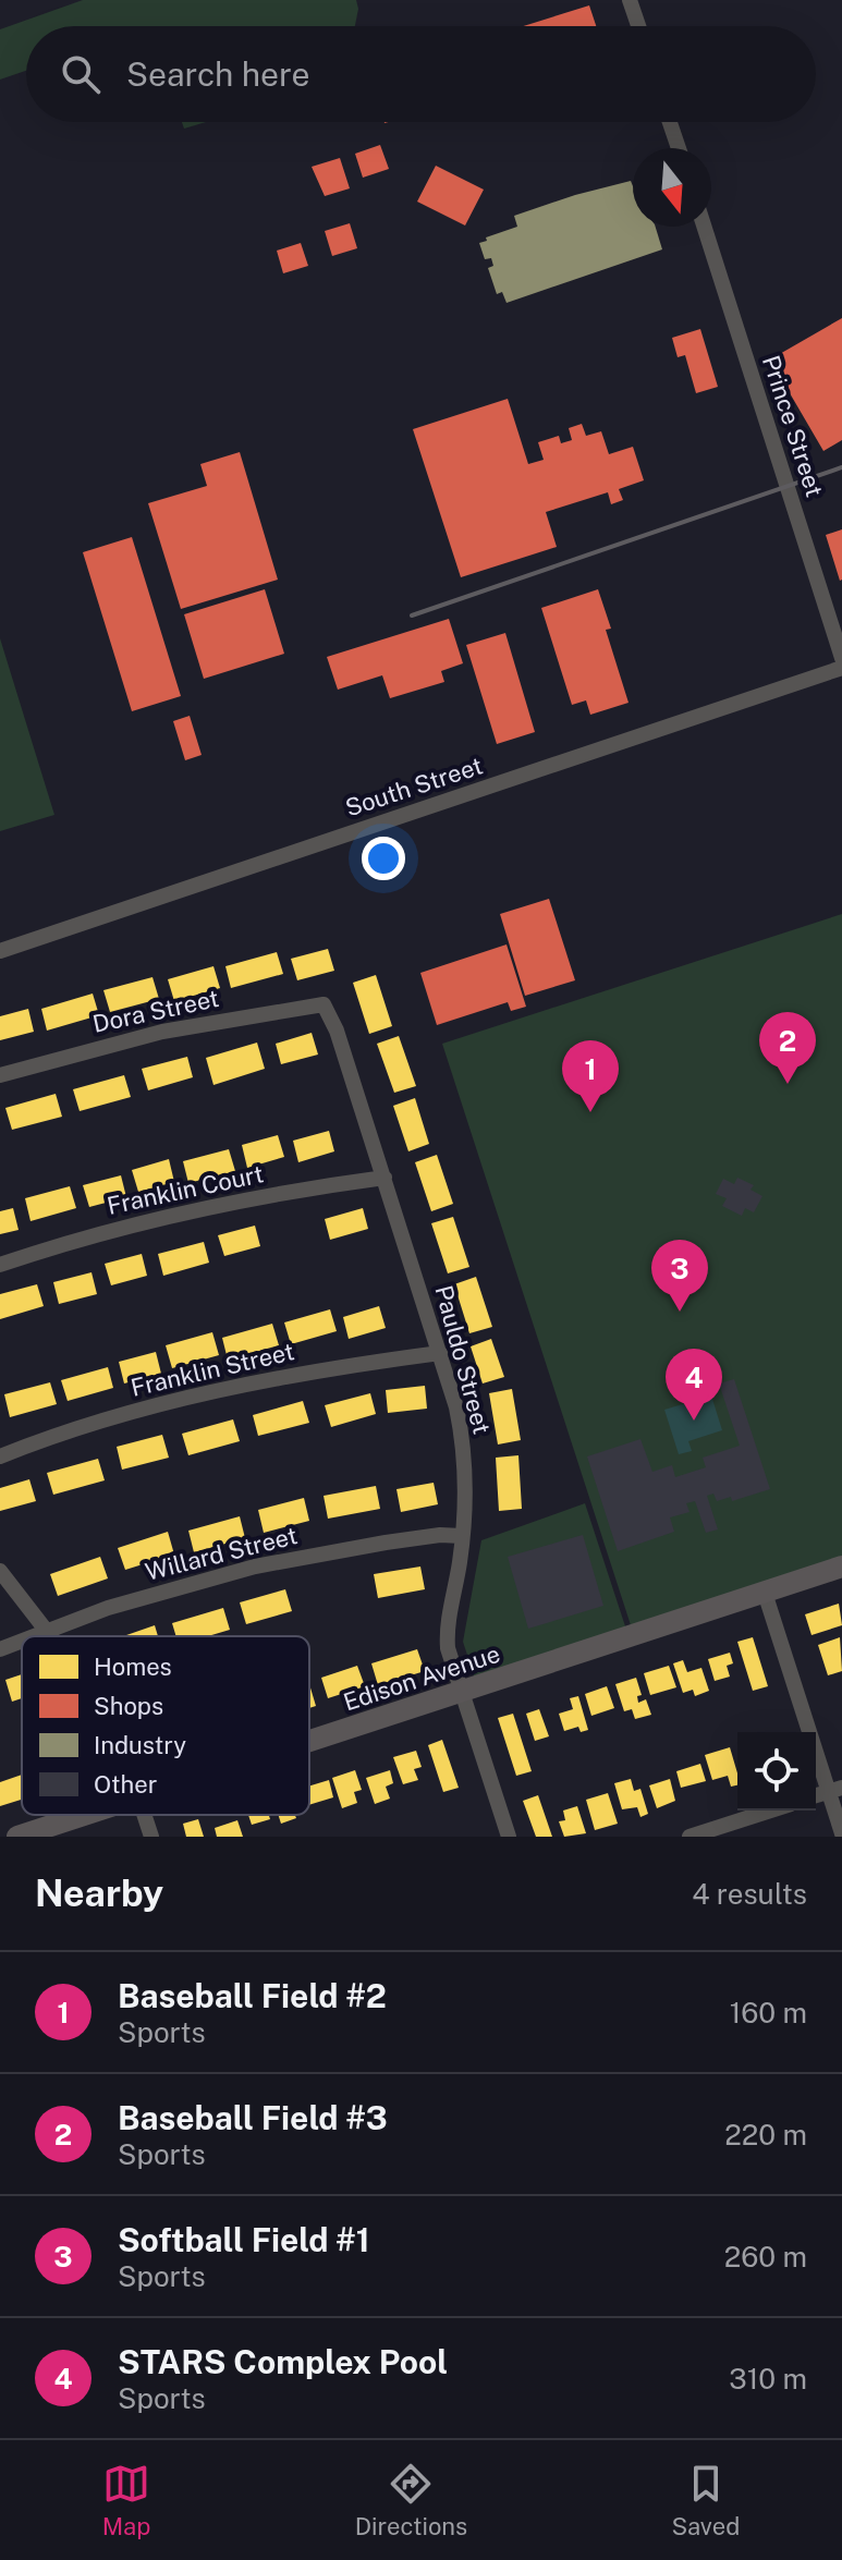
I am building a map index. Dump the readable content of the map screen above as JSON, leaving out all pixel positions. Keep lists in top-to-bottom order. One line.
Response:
{"streets":{"street":["Prince Street","South Street","Dora Street","Franklin Court","Pauldo Street","Franklin Street","Willard Street","Edison Avenue"]},"crossings":[["Dora Street","Pauldo Street"],["Franklin Court","Pauldo Street"],["Pauldo Street","Franklin Street"],["Pauldo Street","Willard Street"],["Pauldo Street","Edison Avenue"]],"legend":["Homes","Shops","Industry","Other"],"north":"bottom","page":{"search":"Search here","pins":["2","1","3","4"],"heading":["Nearby","4 results"],"list":[{"mark":"1","name":"Baseball Field #2","note":"Sports","value":"160 m"},{"mark":"2","name":"Baseball Field #3","note":"Sports","value":"220 m"},{"mark":"3","name":"Softball Field #1","note":"Sports","value":"260 m"},{"mark":"4","name":"STARS Complex Pool","note":"Sports","value":"310 m"}],"nav":["Map","Directions","Saved"]}}
